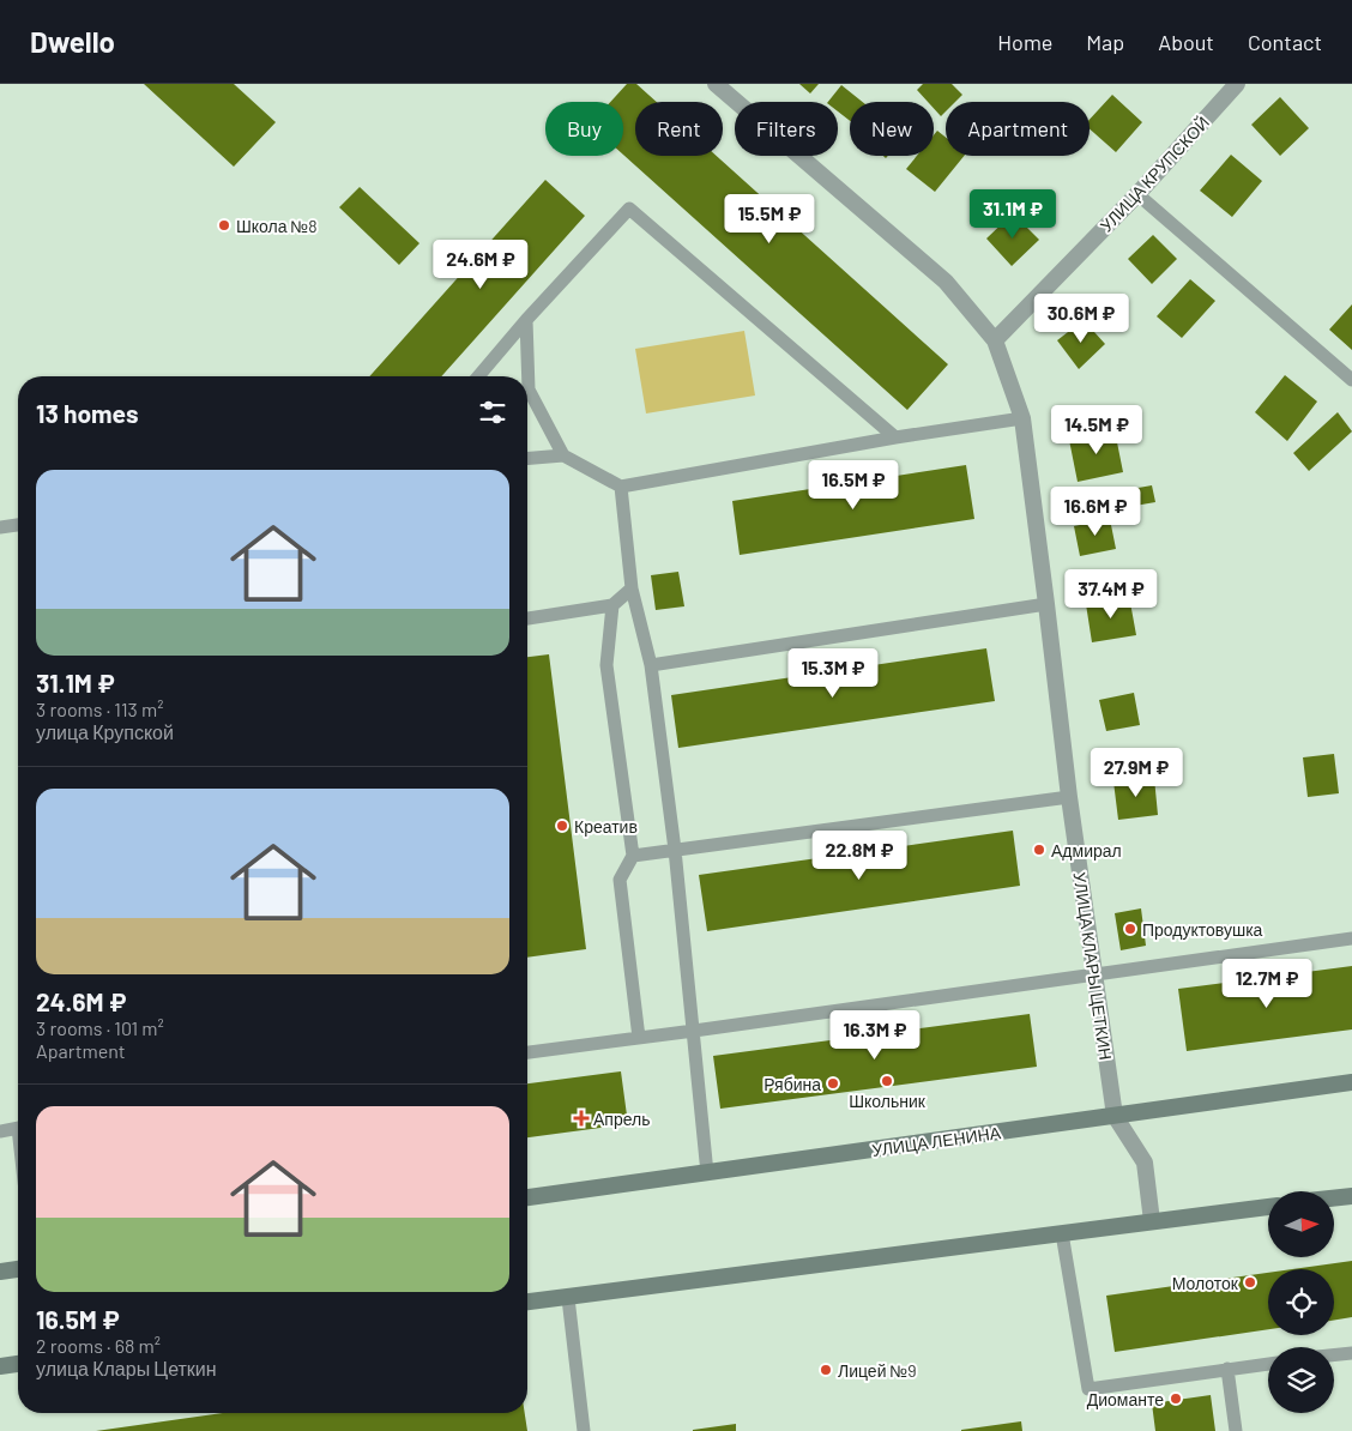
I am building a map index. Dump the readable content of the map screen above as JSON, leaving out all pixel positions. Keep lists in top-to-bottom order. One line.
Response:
{"streets":{"main road":["УЛИЦА ЛЕНИНА"],"street":["УЛИЦА КРУПСКОЙ","УЛИЦА КЛАРЫ ЦЕТКИН"]},"crossings":[["УЛИЦА КРУПСКОЙ","УЛИЦА КЛАРЫ ЦЕТКИН"],["УЛИЦА КЛАРЫ ЦЕТКИН","УЛИЦА ЛЕНИНА"]],"places":{"other":["Школа №8","Креатив","Адмирал","Продуктовушка","Школьник","Рябина","Молоток","Лицей №9","Диоманте"],"health":["Апрель"]},"north":"right","page":{"header":"Dwello","nav":["Home","Map","About","Contact"],"chip":["Buy","Rent","Filters","New","Apartment"],"price":["31.1M ₽","15.5M ₽","24.6M ₽","30.6M ₽","14.5M ₽","16.5M ₽","16.6M ₽","37.4M ₽","15.3M ₽","27.9M ₽","22.8M ₽","12.7M ₽","16.3M ₽"],"heading":"13 homes","list":[{"name":"31.1M ₽","note":"3 rooms · 113 m² · улица Крупской"},{"name":"24.6M ₽","note":"3 rooms · 101 m² · Apartment"},{"name":"16.5M ₽","note":"2 rooms · 68 m² · улица Клары Цеткин"}]}}
